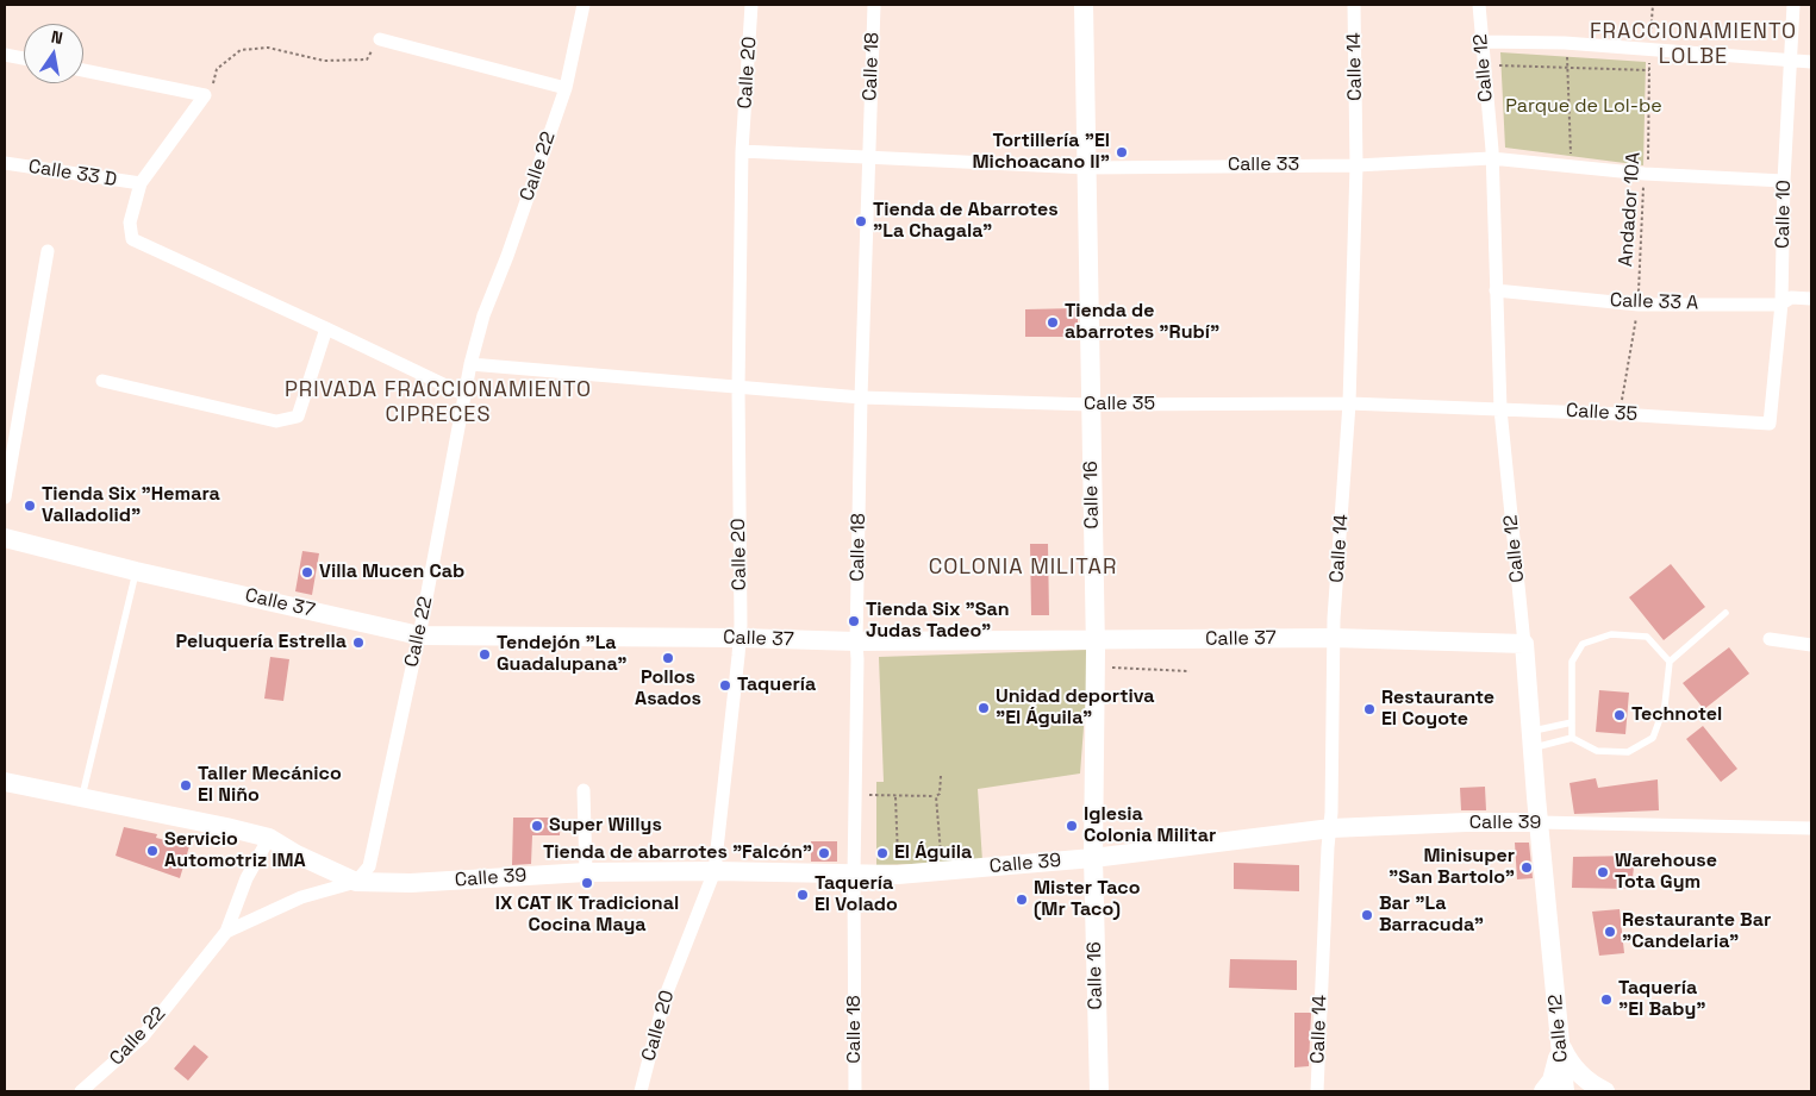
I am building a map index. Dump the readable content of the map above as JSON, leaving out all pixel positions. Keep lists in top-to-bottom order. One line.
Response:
{"streets":{"main road":["Calle 12","Calle 16","Calle 37","Calle 39"],"street":["Calle 18","Calle 14","Calle 20","Calle 33","Calle 22","Calle 33 D","Calle 10","Calle 33 A","Calle 35"],"path":["Andador 10A"]},"crossings":[["Calle 18","Calle 33"],["Calle 18","Calle 35"],["Calle 18","Calle 37"],["Calle 18","Calle 39"],["Calle 14","Calle 33"],["Calle 14","Calle 35"],["Calle 14","Calle 37"],["Calle 14","Calle 39"],["Calle 12","Calle 33"],["Calle 12","Calle 33 A"],["Calle 12","Calle 35"],["Calle 12","Calle 37"],["Calle 12","Calle 39"],["Calle 20","Calle 33"],["Calle 20","Calle 35"],["Calle 20","Calle 37"],["Calle 20","Calle 39"],["Calle 33","Andador 10A"],["Calle 33","Calle 10"],["Calle 33","Calle 16"],["Calle 22","Calle 35"],["Calle 22","Calle 37"],["Calle 22","Calle 39"],["Andador 10A","Calle 33 A"],["Andador 10A","Calle 35"],["Calle 10","Calle 33 A"],["Calle 10","Calle 35"],["Calle 35","Calle 16"],["Calle 16","Calle 37"],["Calle 16","Calle 39"]],"districts":["FRACCIONAMIENTO LOLBE","PRIVADA FRACCIONAMIENTO CIPRECES","COLONIA MILITAR"],"parks":["Parque de Lol-be"],"places":["Tortillería \"El Michoacano II\"","Tienda de Abarrotes \"La Chagala\"","Tienda de abarrotes \"Rubí\"","Tienda Six \"Hemara Valladolid\"","Villa Mucen Cab","Tienda Six \"San Judas Tadeo\"","Peluquería Estrella","Tendejón \"La Guadalupana\"","Pollos Asados","Taquería","Unidad deportiva \"El Águila\"","Restaurante El Coyote","Technotel","Taller Mecánico El Niño","Super Willys","Iglesia Colonia Militar","Servicio Automotriz IMA","Tienda de abarrotes \"Falcón\"","El Águila","Minisuper \"San Bartolo\"","Warehouse Tota Gym","IX CAT IK Tradicional Cocina Maya","Taquería El Volado","Mister Taco (Mr Taco)","Bar \"La Barracuda\"","Restaurante Bar \"Candelaria\"","Taquería \"El Baby\""],"north":"top"}
